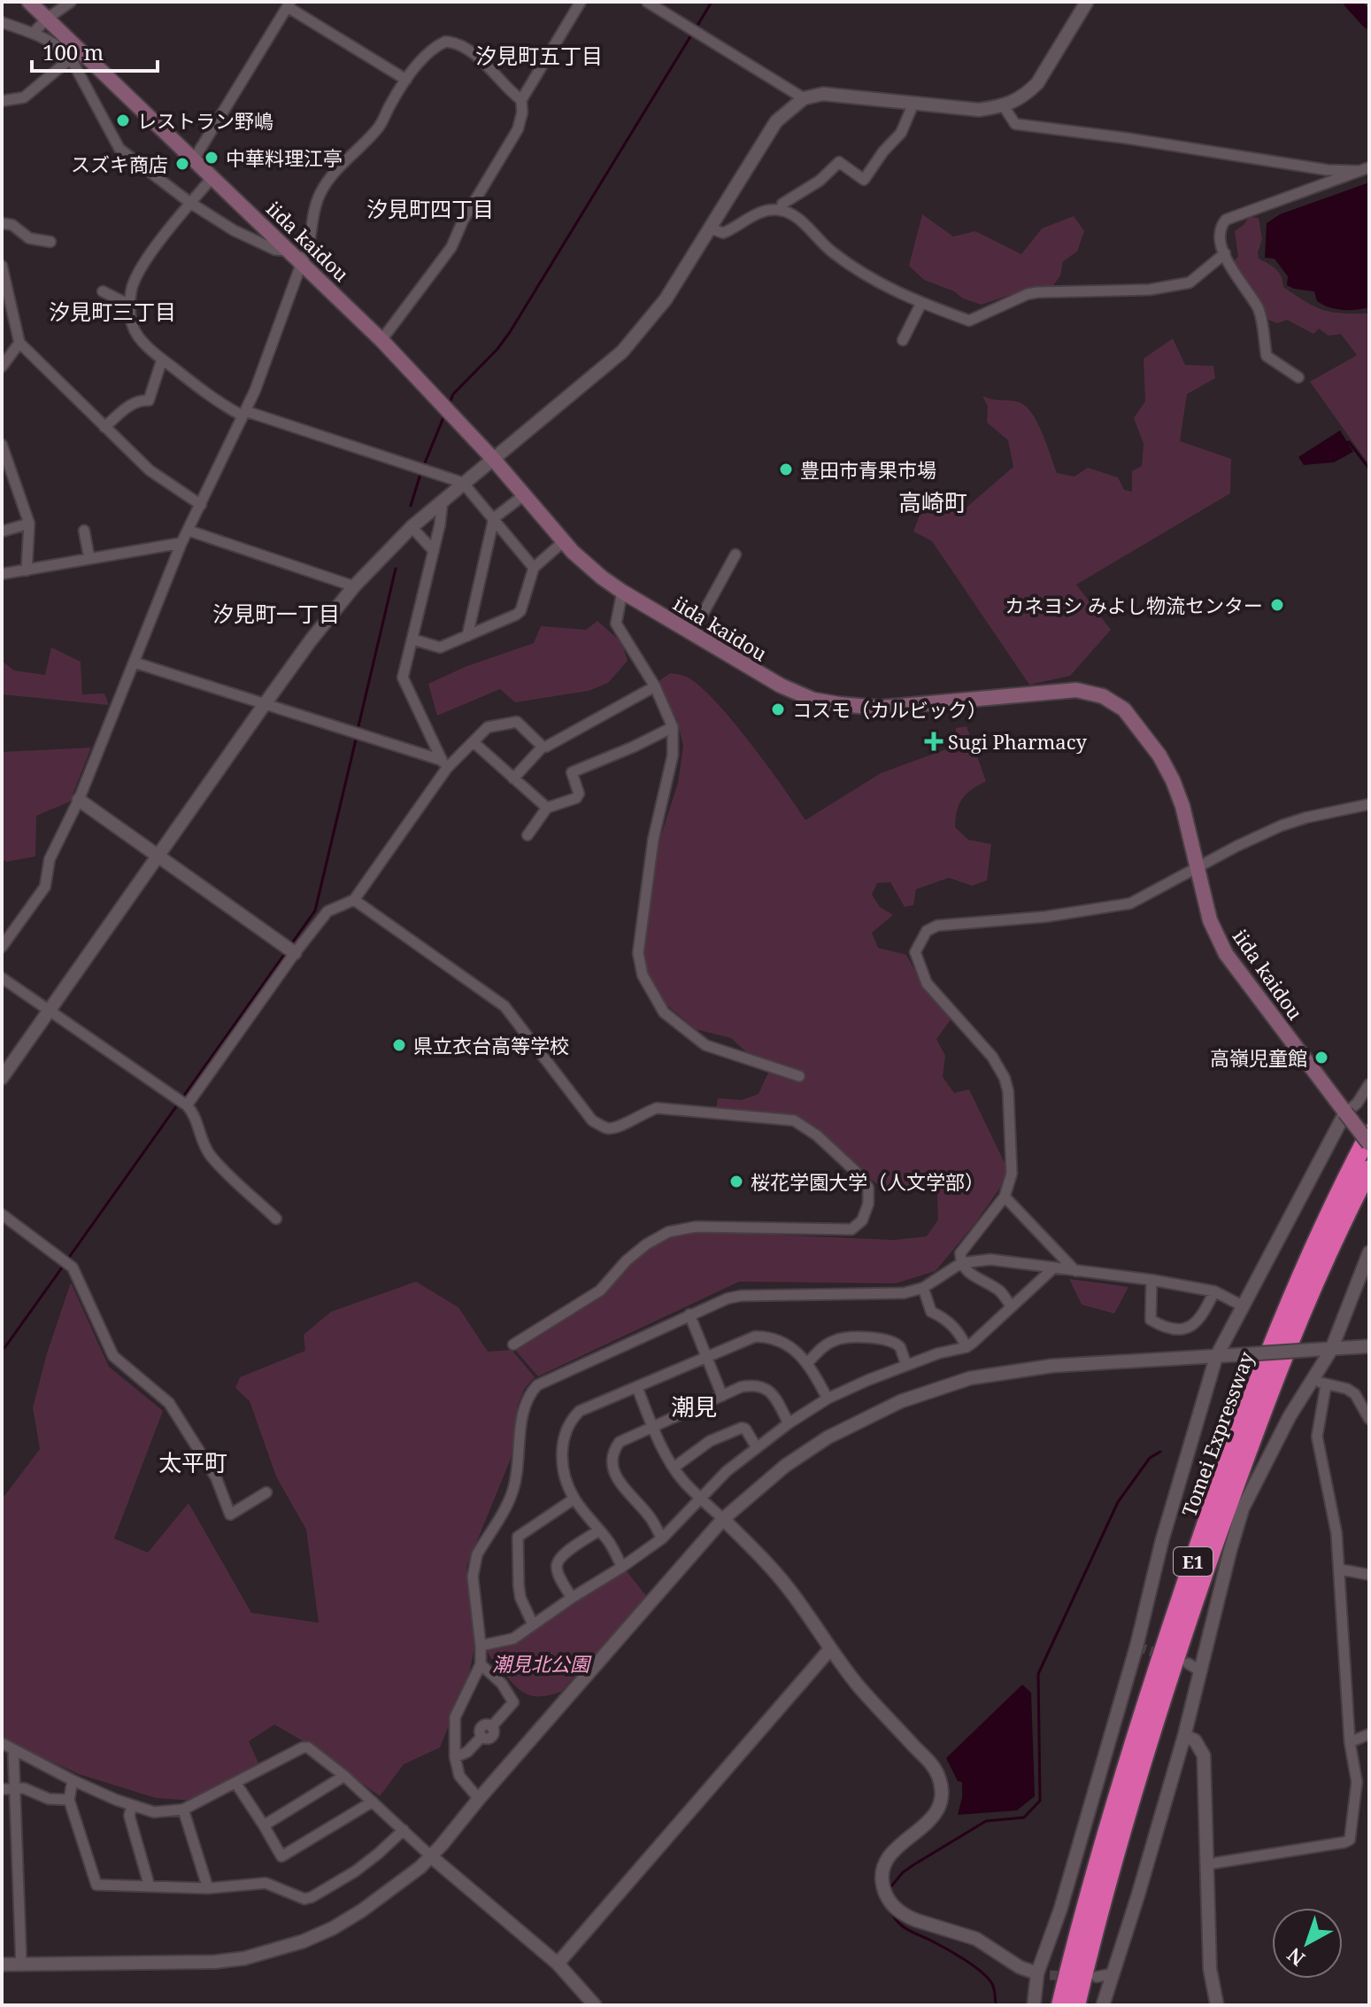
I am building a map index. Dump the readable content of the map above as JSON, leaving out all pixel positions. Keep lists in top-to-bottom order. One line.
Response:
{"streets":{"highway":["Tomei Expressway","E1"],"main road":["iida kaidou"]},"districts":["汐見町五丁目","汐見町四丁目","汐見町三丁目","高崎町","汐見町一丁目","潮見","太平町"],"parks":["潮見北公園"],"places":{"other":["レストラン野嶋","中華料理江亭","スズキ商店","豊田市青果市場","カネヨシ みよし物流センター","コスモ（カルビック）","県立衣台高等学校","高嶺児童館","桜花学園大学（人文学部）"],"health":["Sugi Pharmacy"]},"scale_bar":"100 m","north":"bottom left"}
